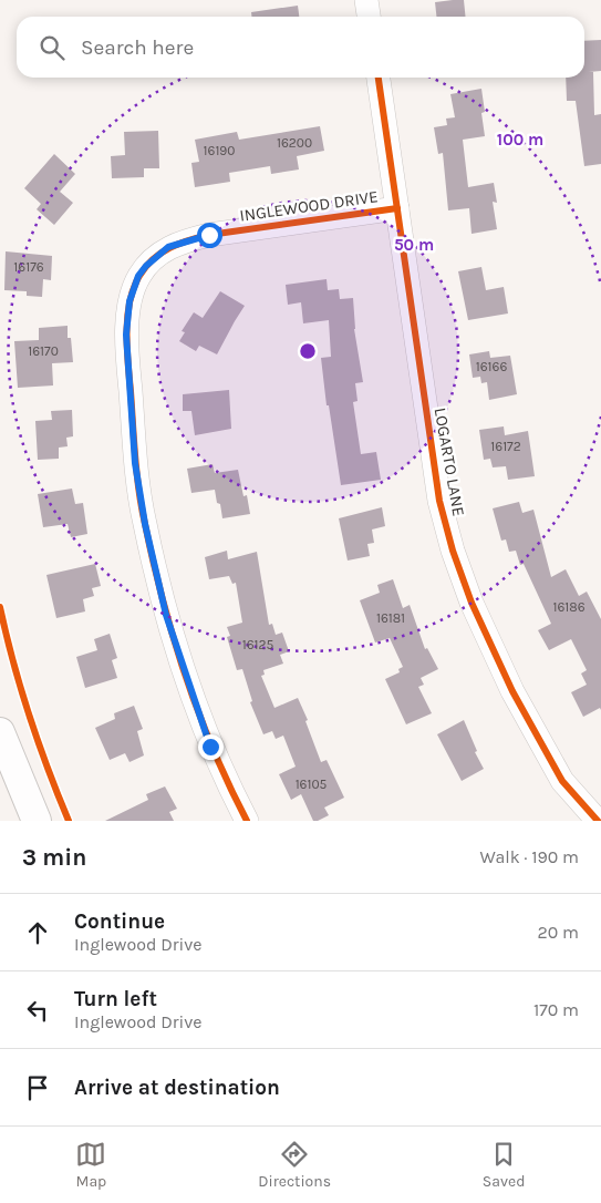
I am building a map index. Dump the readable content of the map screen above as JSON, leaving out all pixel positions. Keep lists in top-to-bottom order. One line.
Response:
{"streets":{"street":["INGLEWOOD DRIVE","LOGARTO LANE"]},"crossings":[["INGLEWOOD DRIVE","LOGARTO LANE"]],"house_numbers":["16200","16190","16176","16170","16166","16172","16186","16181","16125","16105"],"page":{"search":"Search here","heading":["3 min","Walk · 190 m"],"list":[["Continue","Inglewood Drive","20 m"],["Turn left","Inglewood Drive","170 m"],"Arrive at destination"],"nav":["Map","Directions","Saved"]},"rings":["100 m","50 m"]}
